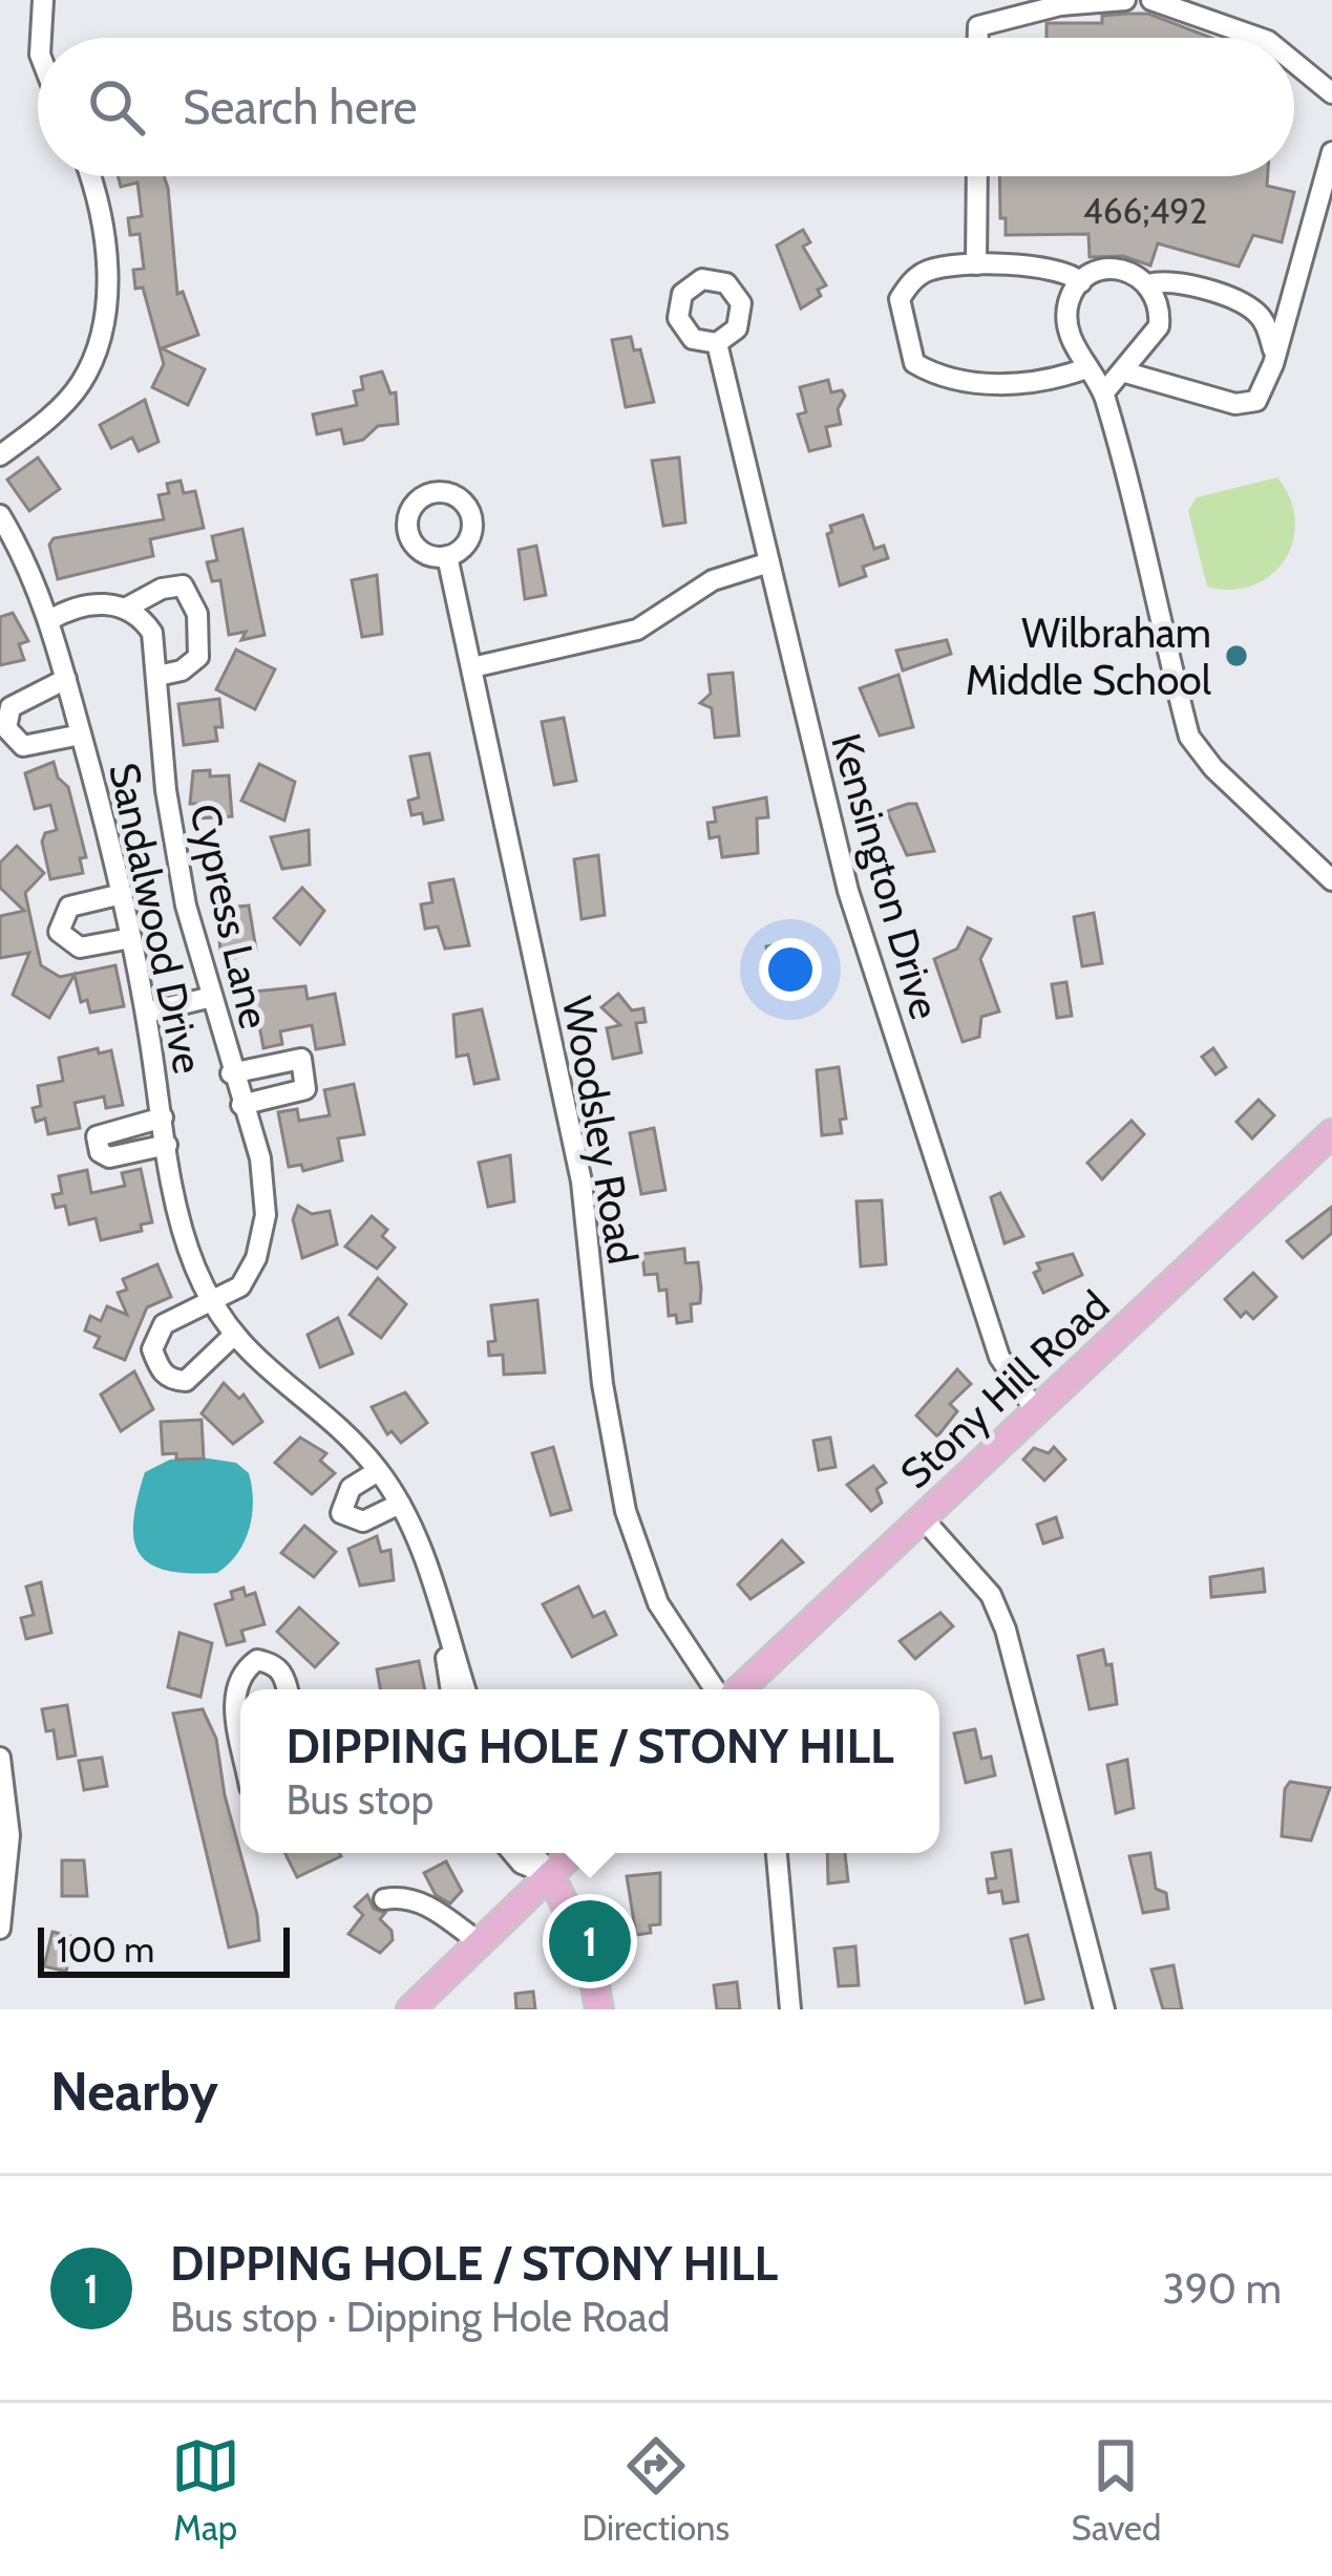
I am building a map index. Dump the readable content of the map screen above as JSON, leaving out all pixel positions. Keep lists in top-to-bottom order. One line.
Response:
{"streets":{"main road":["Stony Hill Road"],"street":["Kensington Drive","Cypress Lane","Sandalwood Drive","Woodsley Road"]},"crossings":[["Kensington Drive","Stony Hill Road"],["Cypress Lane","Sandalwood Drive"]],"places":["Wilbraham Middle School"],"house_numbers":["466;492"],"scale_bar":"100 m","page":{"search":"Search here","popup":["DIPPING HOLE / STONY HILL","Bus stop"],"pins":"1","scale":"100 m","heading":"Nearby","list":[{"mark":"1","name":"DIPPING HOLE / STONY HILL","note":"Bus stop · Dipping Hole Road","value":"390 m"}],"nav":["Map","Directions","Saved"]}}
